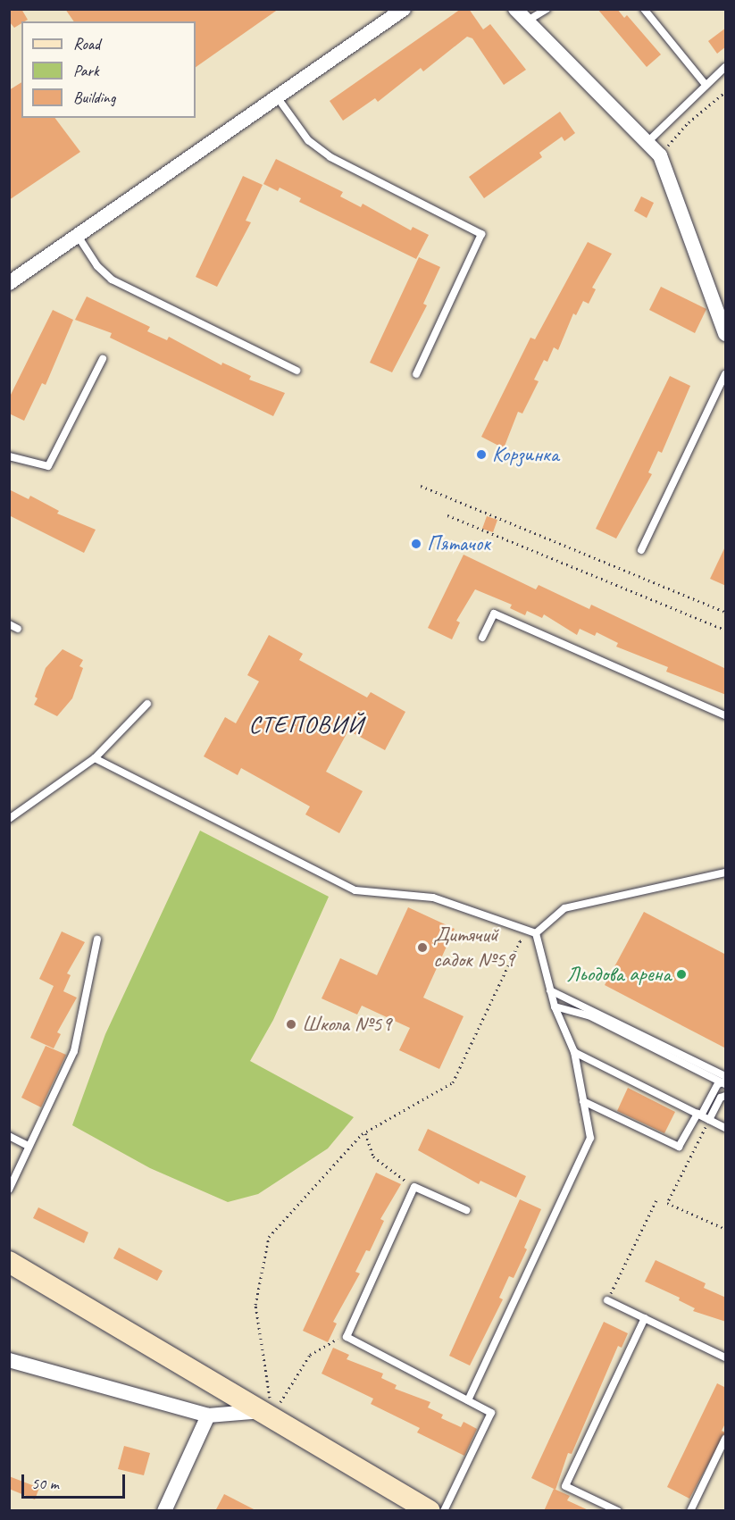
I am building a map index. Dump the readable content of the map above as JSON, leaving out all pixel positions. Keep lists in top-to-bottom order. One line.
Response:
{"districts":["СТЕПОВИЙ"],"places":["Корзинка","Пятачок","Дитячий садок №59","Льодова арена","Школа №59"],"legend":["Road","Park","Building"],"scale_bar":"50 m"}
